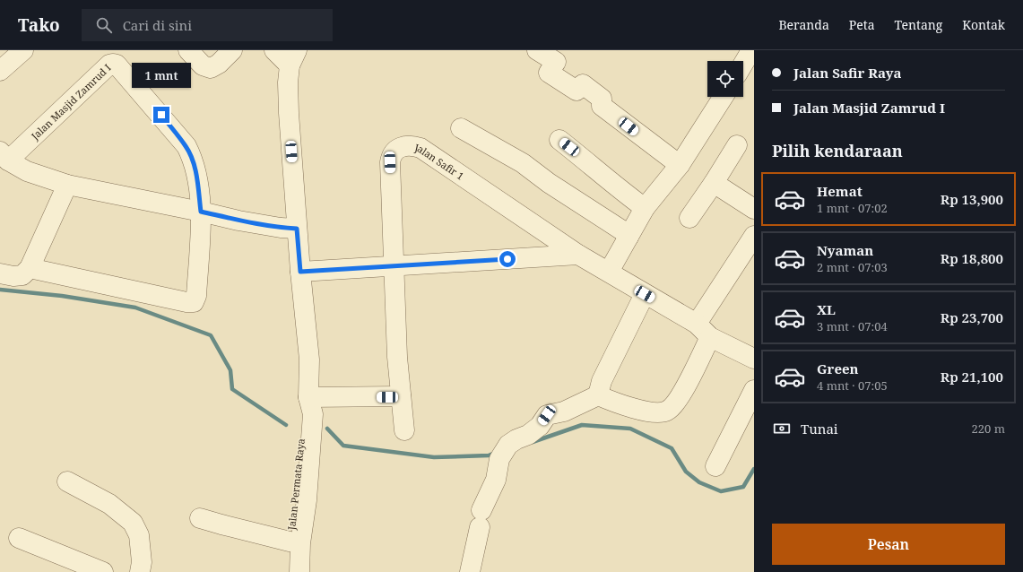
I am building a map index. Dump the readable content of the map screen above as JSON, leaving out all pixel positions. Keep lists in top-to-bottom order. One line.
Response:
{"streets":{"street":["Jalan Masjid Zamrud I","Jalan Safir 1","Jalan Permata Raya"]},"page":{"header":"Tako","search":"Cari di sini","nav":["Beranda","Peta","Tentang","Kontak"],"banner":["Jalan Safir Raya","Jalan Masjid Zamrud I"],"bubble":"1 mnt","heading":"Pilih kendaraan","list":[{"name":"Hemat","note":"1 mnt · 07:02","value":"Rp 13,900"},{"name":"Nyaman","note":"2 mnt · 07:03","value":"Rp 18,800"},{"name":"XL","note":"3 mnt · 07:04","value":"Rp 23,700"},{"name":"Green","note":"4 mnt · 07:05","value":"Rp 21,100"}],"pay":["Tunai","220 m"],"buttons":"Pesan"}}
